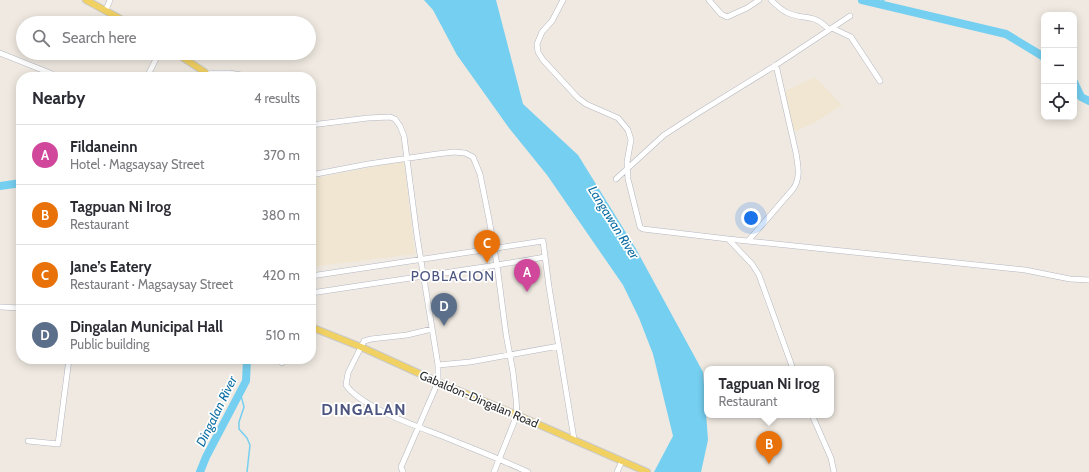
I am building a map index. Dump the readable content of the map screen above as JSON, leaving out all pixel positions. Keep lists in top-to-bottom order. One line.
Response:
{"streets":{"main road":["Gabaldon-Dingalan Road"]},"districts":["POBLACION","DINGALAN"],"water":["Langawan River","Dingalan River"],"page":{"map_buttons":["+","−"],"search":"Search here","heading":["Nearby","4 results"],"list":[{"mark":"A","name":"Fildaneinn","note":"Hotel · Magsaysay Street","value":"370 m"},{"mark":"B","name":"Tagpuan Ni Irog","note":"Restaurant","value":"380 m"},{"mark":"C","name":"Jane’s Eatery","note":"Restaurant · Magsaysay Street","value":"420 m"},{"mark":"D","name":"Dingalan Municipal Hall","note":"Public building","value":"510 m"}],"pins":["C","A","D","B"],"popup":["Tagpuan Ni Irog","Restaurant"]}}
